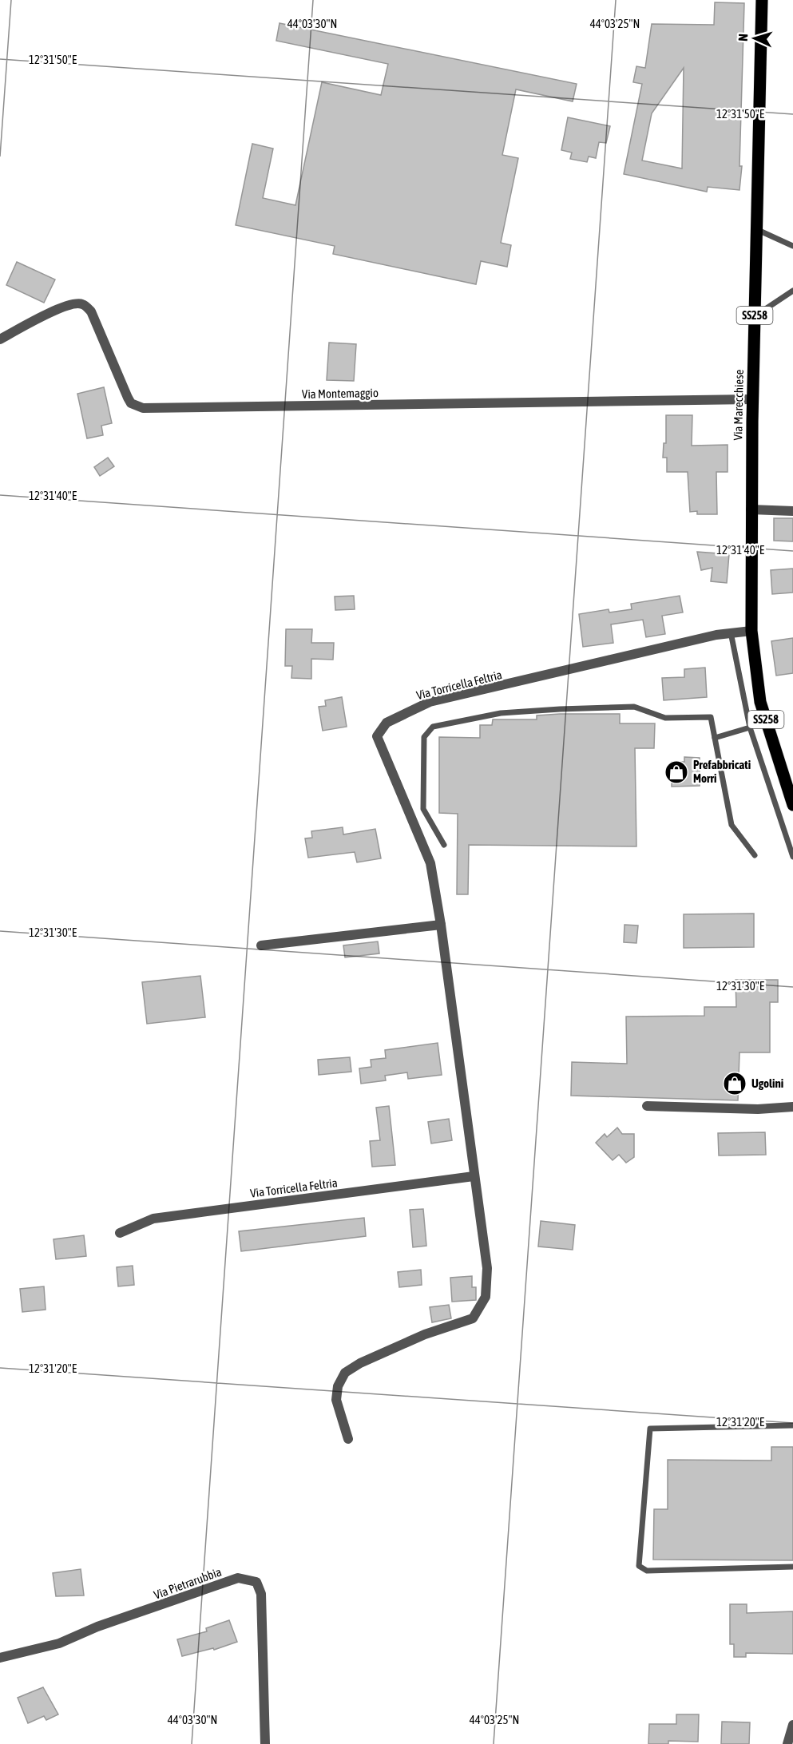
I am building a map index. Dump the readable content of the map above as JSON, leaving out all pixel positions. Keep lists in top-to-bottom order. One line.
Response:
{"streets":{"main road":["SS258","Via Marecchiese"],"street":["Via Montemaggio","Via Torricella Feltria","Via Pietrarubbia"]},"crossings":[["Via Montemaggio","Via Marecchiese"],["Via Marecchiese","Via Torricella Feltria"]],"places":{"shop":["Prefabbricati Morri","Ugolini"]},"north":"left","coordinates":["44°03'30\"N","44°03'25\"N","12°31'50\"E","12°31'40\"E","12°31'30\"E","12°31'20\"E"]}
